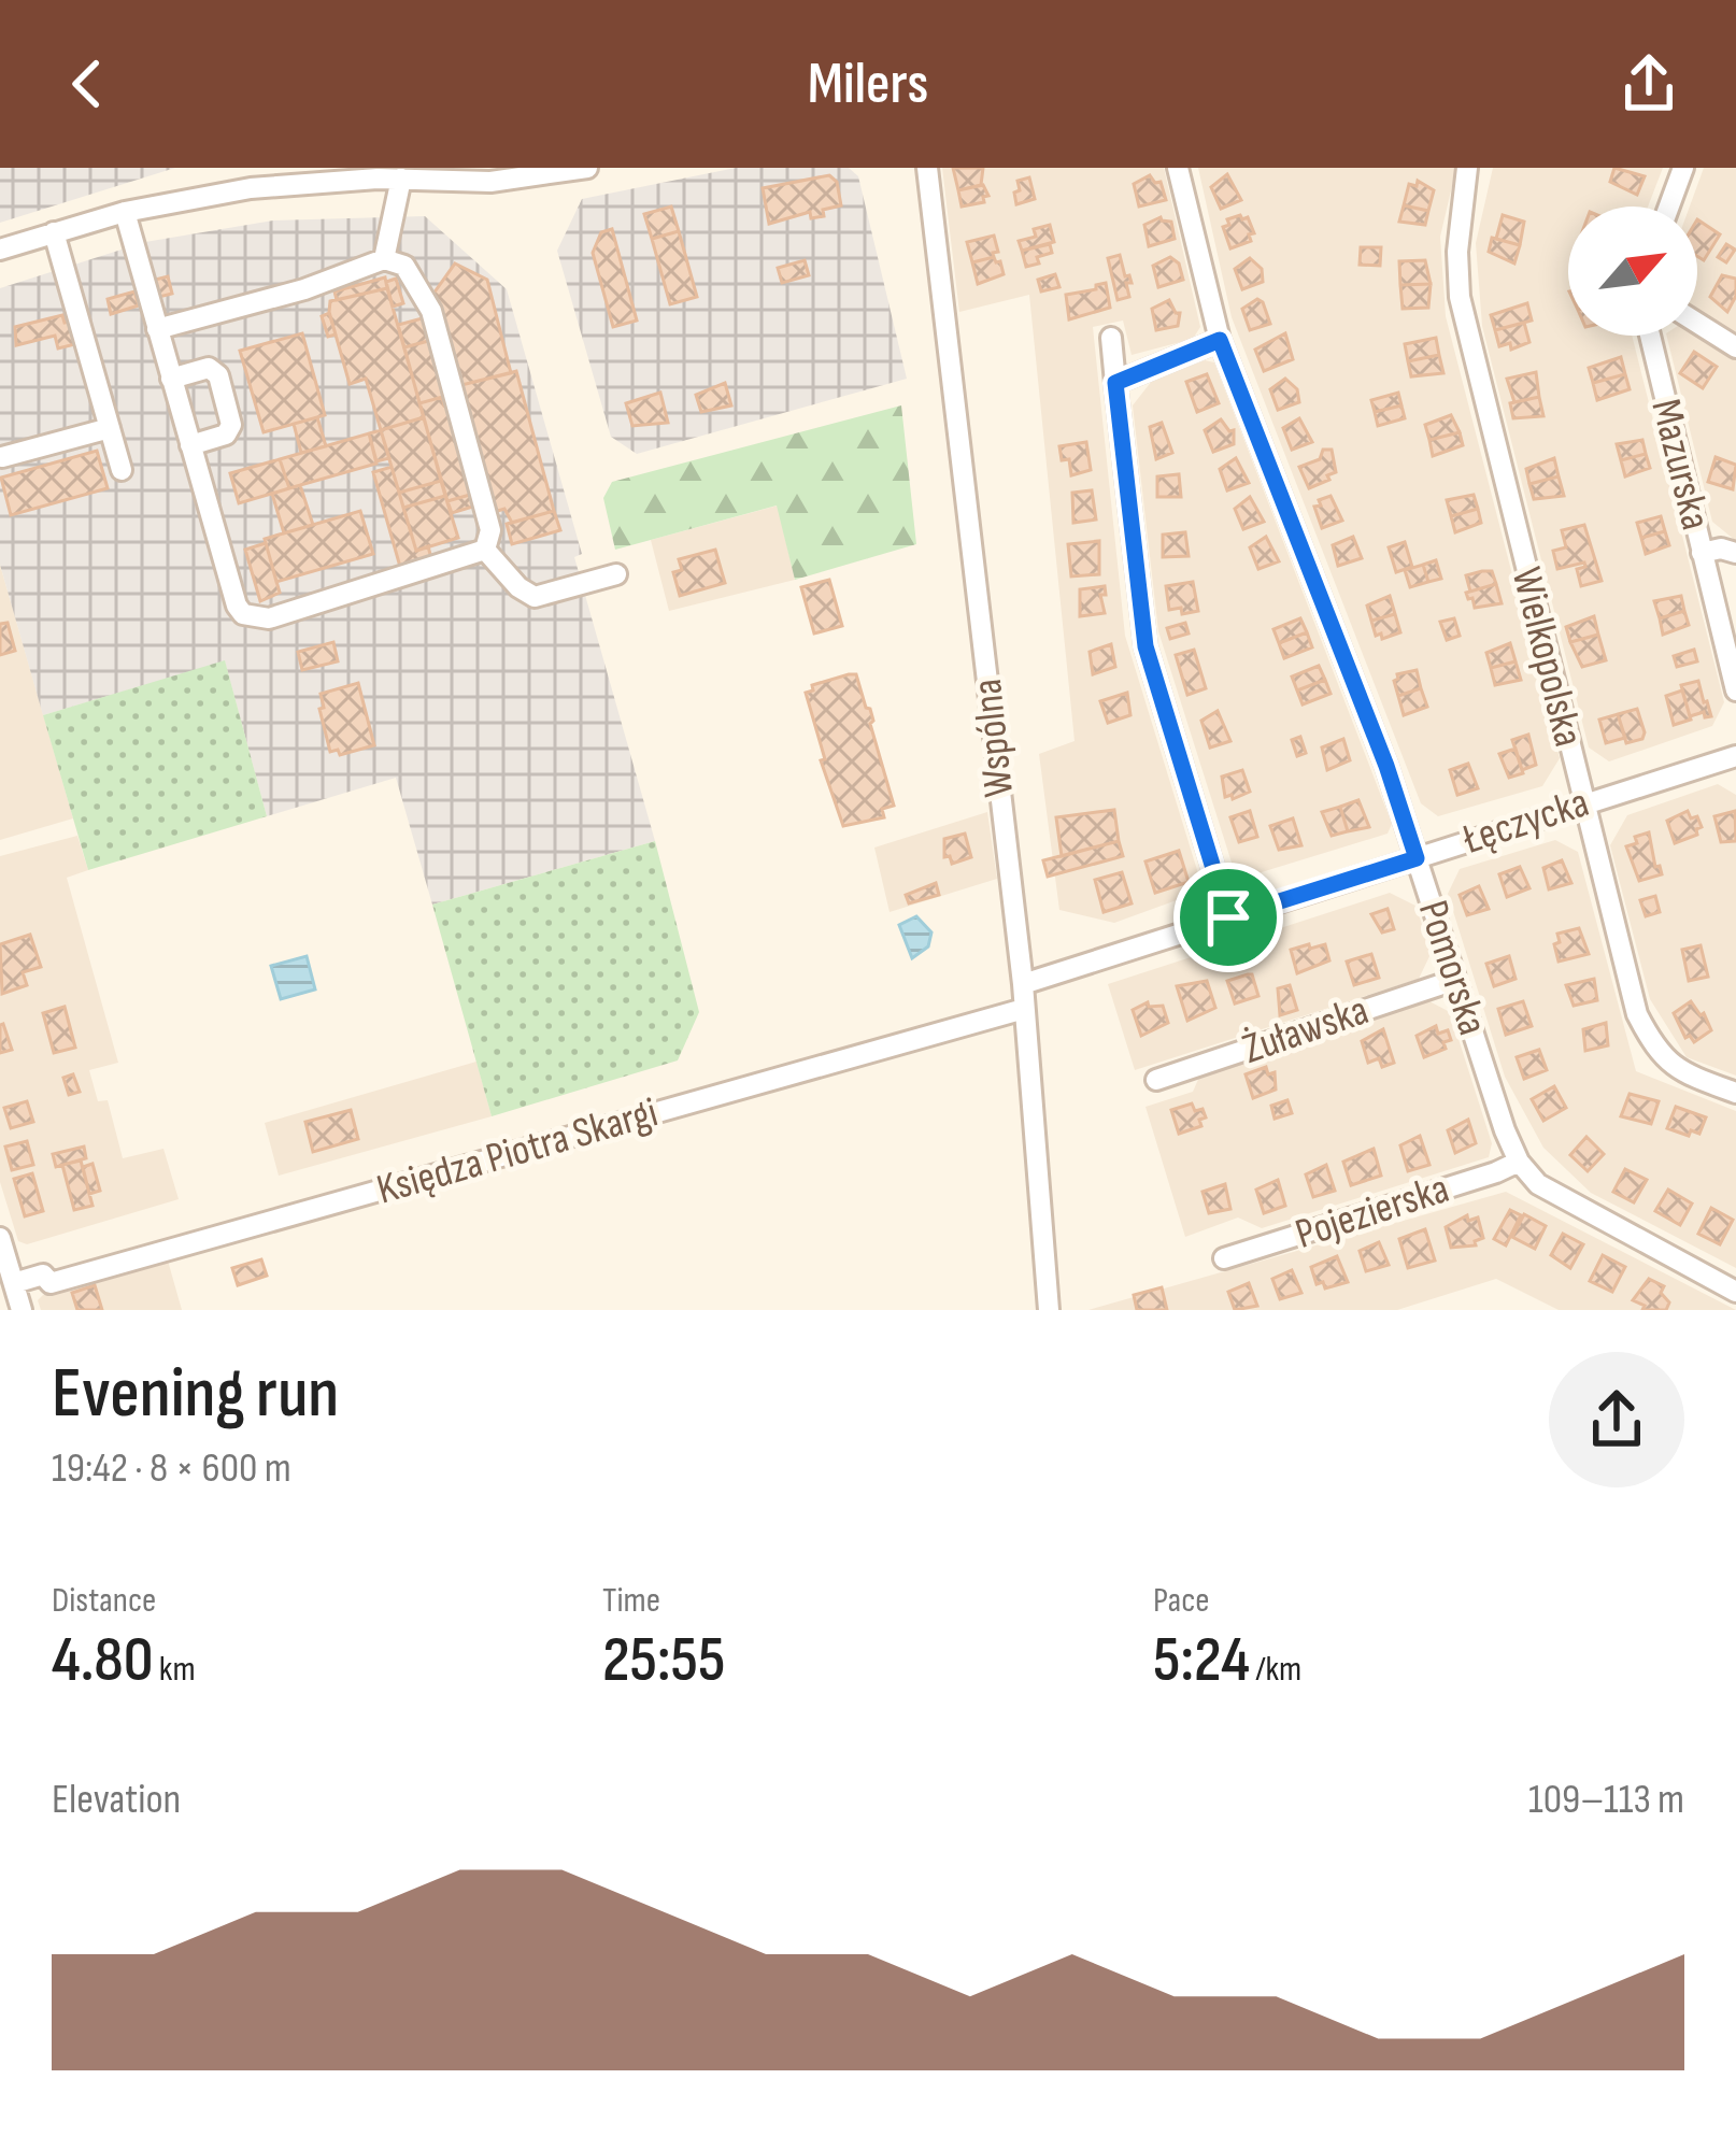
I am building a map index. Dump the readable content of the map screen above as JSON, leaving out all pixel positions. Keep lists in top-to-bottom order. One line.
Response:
{"streets":{"street":["Mazurska","Wielkopolska","Wspólna","Łęczycka","Pomorska","Żuławska","Księdza Piotra Skargi","Pojezierska"]},"crossings":[["Wielkopolska","Łęczycka"],["Wspólna","Łęczycka"],["Wspólna","Księdza Piotra Skargi"],["Łęczycka","Pomorska"],["Pomorska","Żuławska"],["Pomorska","Pojezierska"]],"north":"top right","page":{"header":"Milers","heading":["Evening run","19:42 · 8 × 600 m"],"stats":[["Distance","4.80 km"],["Time","25:55"],["Pace","5:24 /km"]],"chart":["Elevation","109–113 m"]}}
